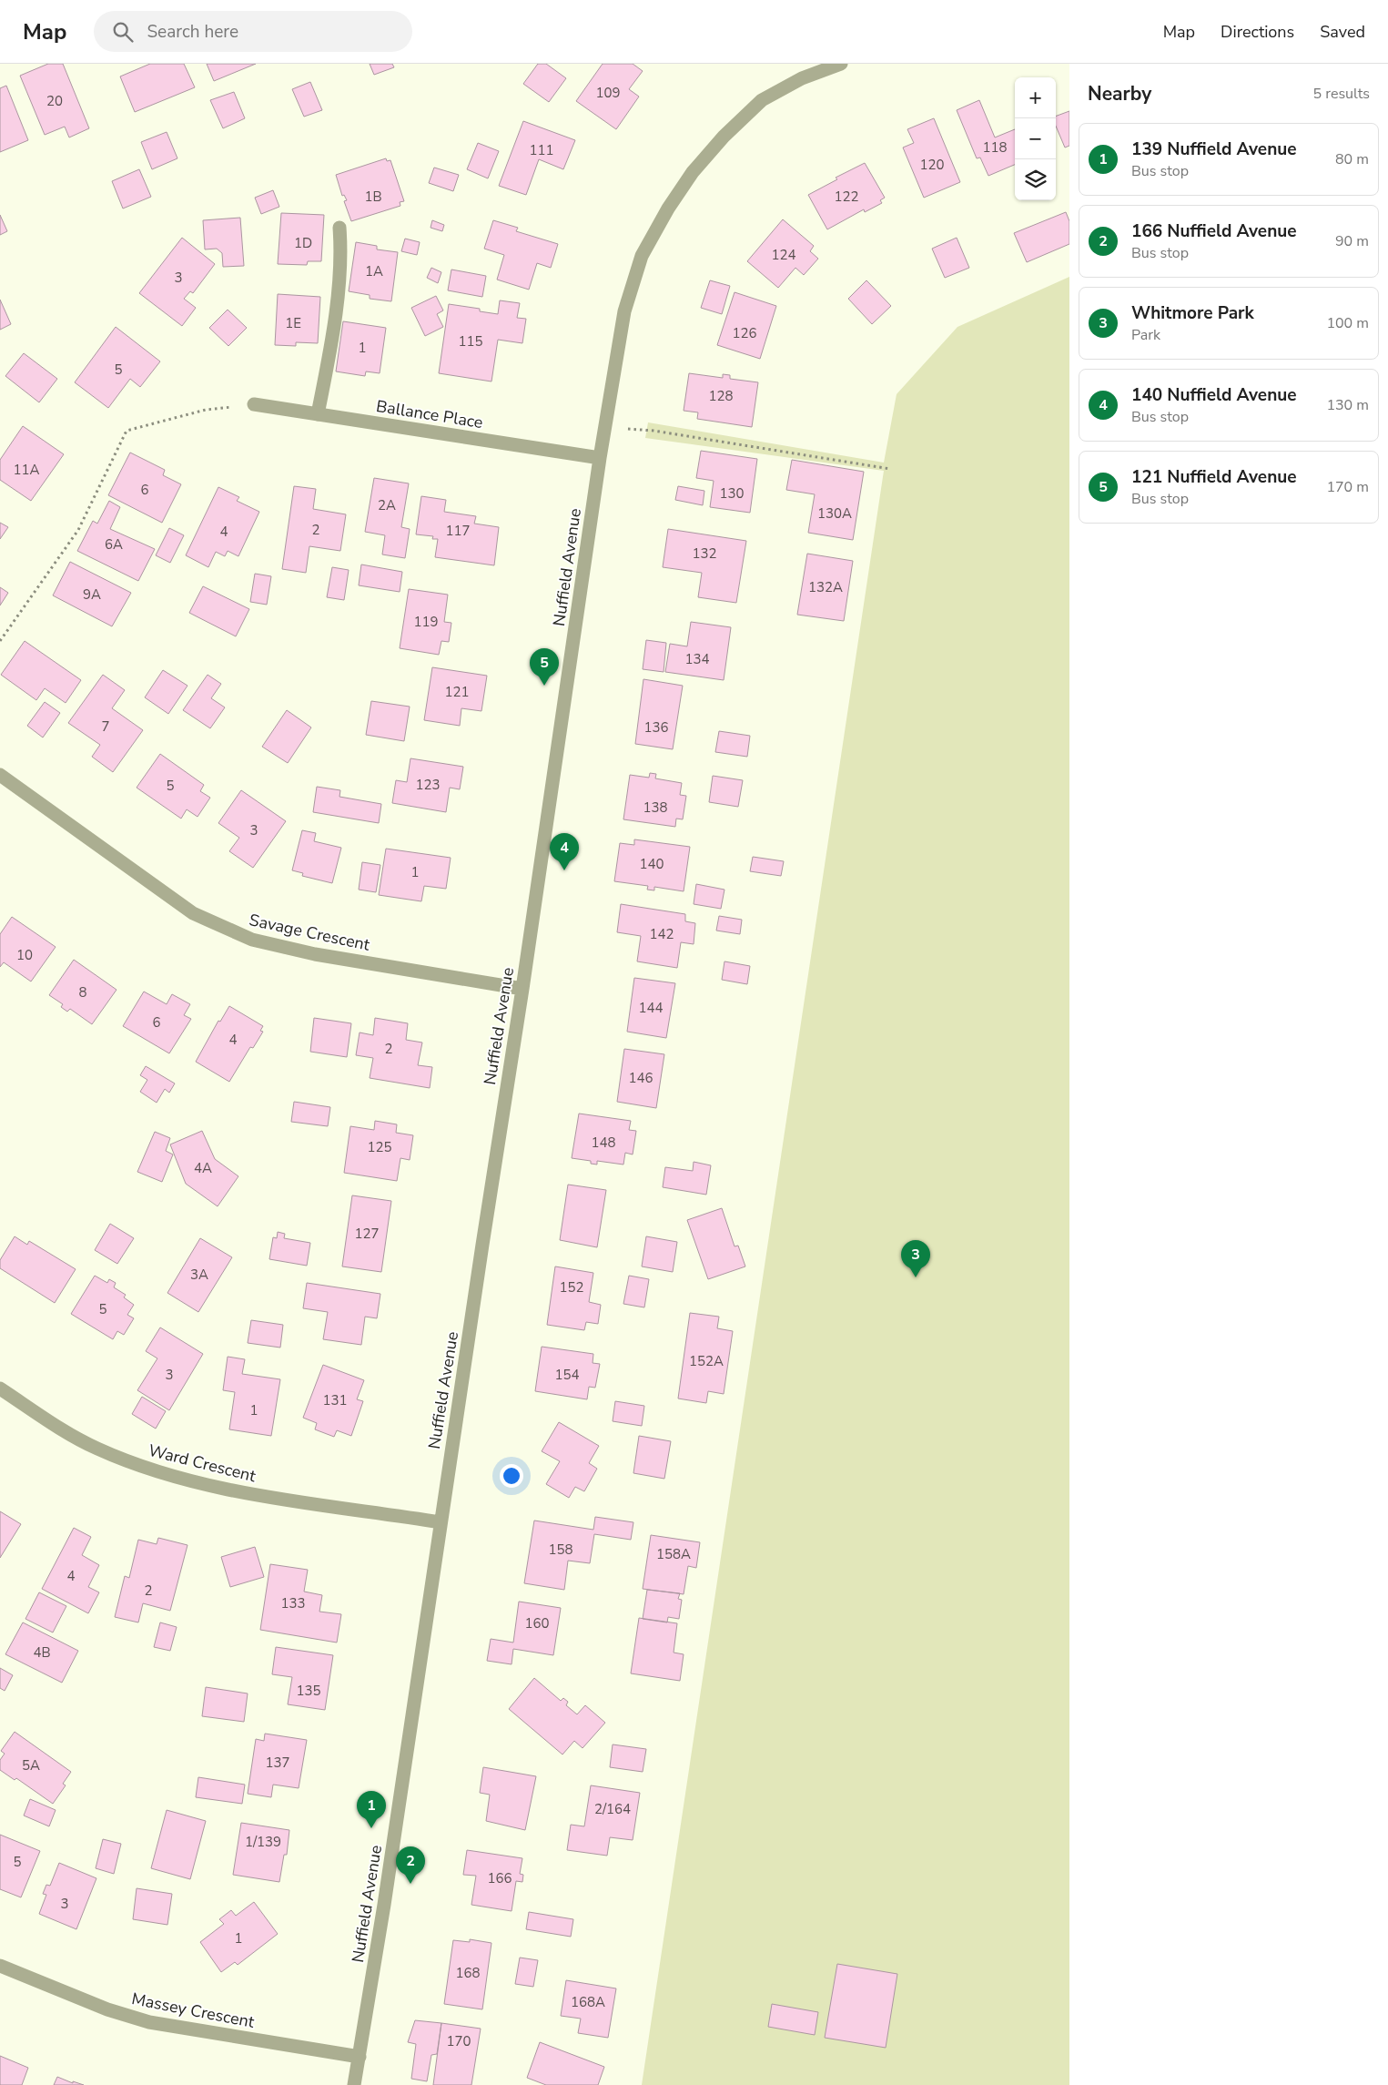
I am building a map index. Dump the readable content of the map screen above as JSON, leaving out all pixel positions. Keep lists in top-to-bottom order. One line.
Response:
{"streets":{"street":["Ballance Place","Nuffield Avenue","Savage Crescent","Ward Crescent","Massey Crescent"]},"crossings":[["Ballance Place","Nuffield Avenue"],["Nuffield Avenue","Savage Crescent"],["Nuffield Avenue","Ward Crescent"],["Nuffield Avenue","Massey Crescent"]],"house_numbers":["109","20","118","111","120","1B","122","1D","124","1A","3","1E","126","115","1","5","128","11A","6","130","2A","130A","2","117","4","6A","132","132A","9A","119","134","121","7","136","123","5","138","3","140","1","142","10","8","144","6","4","2","146","148","125","4A","127","3A","152","5","152A","3","154","131","1","158","158A","4","2","133","160","4B","135","137","5A","2/164","1/139","5","166","3","1","168","168A","170"],"page":{"header":"Map","search":"Search here","nav":["Map","Directions","Saved"],"heading":["Nearby","5 results"],"map_buttons":["+","−"],"list":[{"mark":"1","name":"139 Nuffield Avenue","note":"Bus stop","value":"80 m"},{"mark":"2","name":"166 Nuffield Avenue","note":"Bus stop","value":"90 m"},{"mark":"3","name":"Whitmore Park","note":"Park","value":"100 m"},{"mark":"4","name":"140 Nuffield Avenue","note":"Bus stop","value":"130 m"},{"mark":"5","name":"121 Nuffield Avenue","note":"Bus stop","value":"170 m"}],"pins":["5","4","3","1","2"]}}
